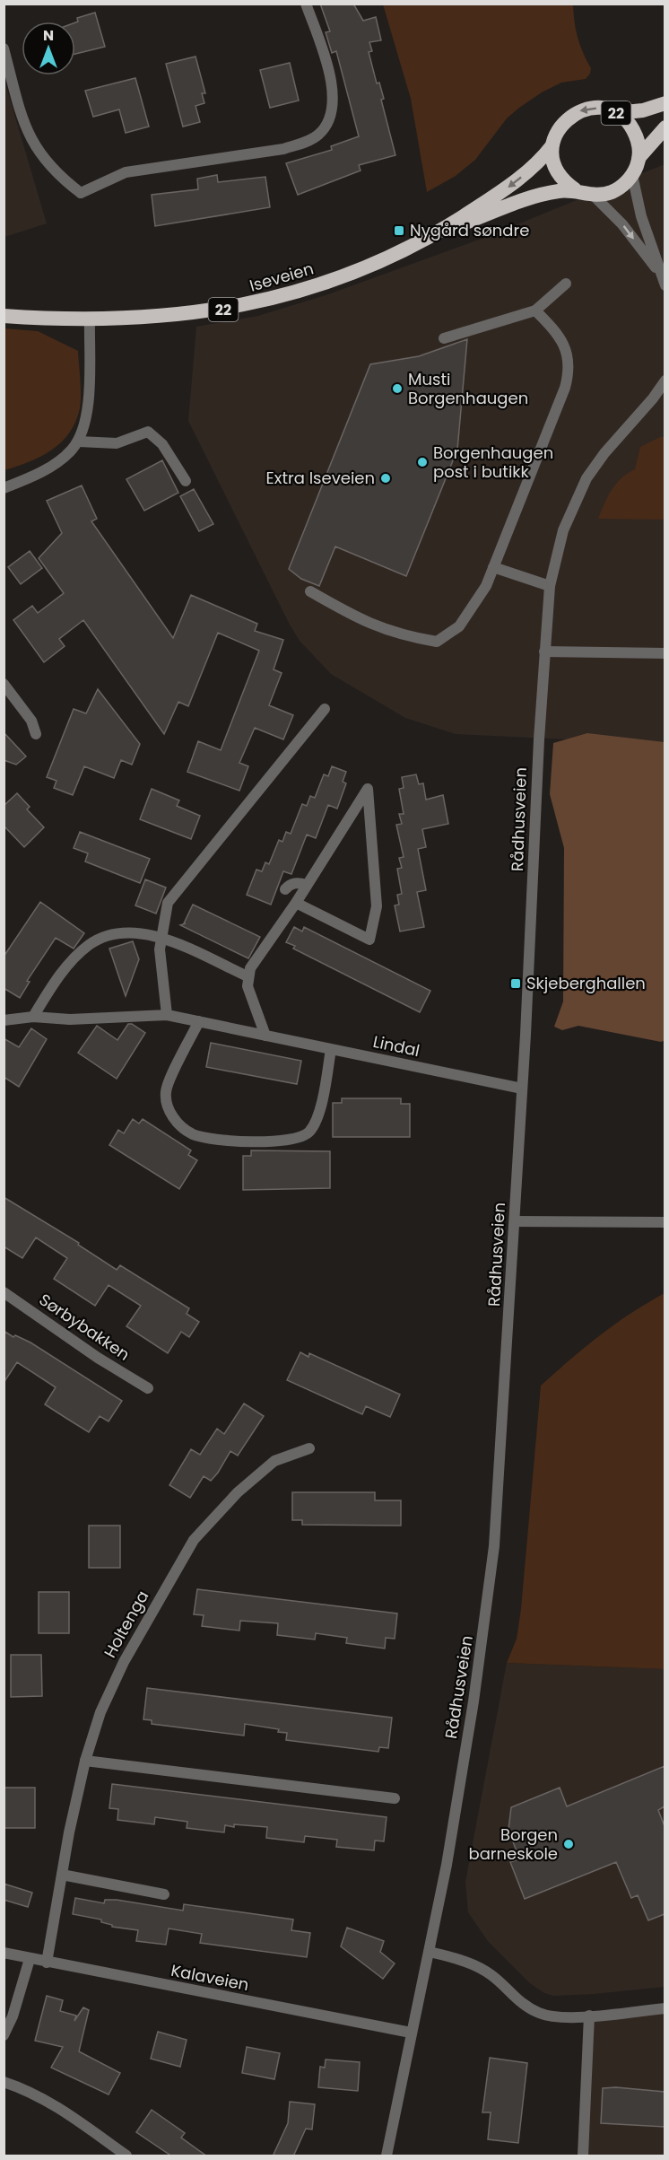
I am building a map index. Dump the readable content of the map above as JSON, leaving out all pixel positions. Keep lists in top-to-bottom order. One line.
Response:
{"streets":{"highway":["22","Iseveien"],"street":["Rådhusveien","Lindal","Sørbybakken","Holtenga","Kalaveien"]},"crossings":[["22","Iseveien"],["Rådhusveien","Lindal"],["Rådhusveien","Kalaveien"],["Holtenga","Kalaveien"]],"places":{"transit":["Nygård søndre","Skjeberghallen"],"other":["Musti Borgenhaugen","Borgenhaugen post i butikk","Extra Iseveien","Borgen barneskole"]},"north":"top"}
